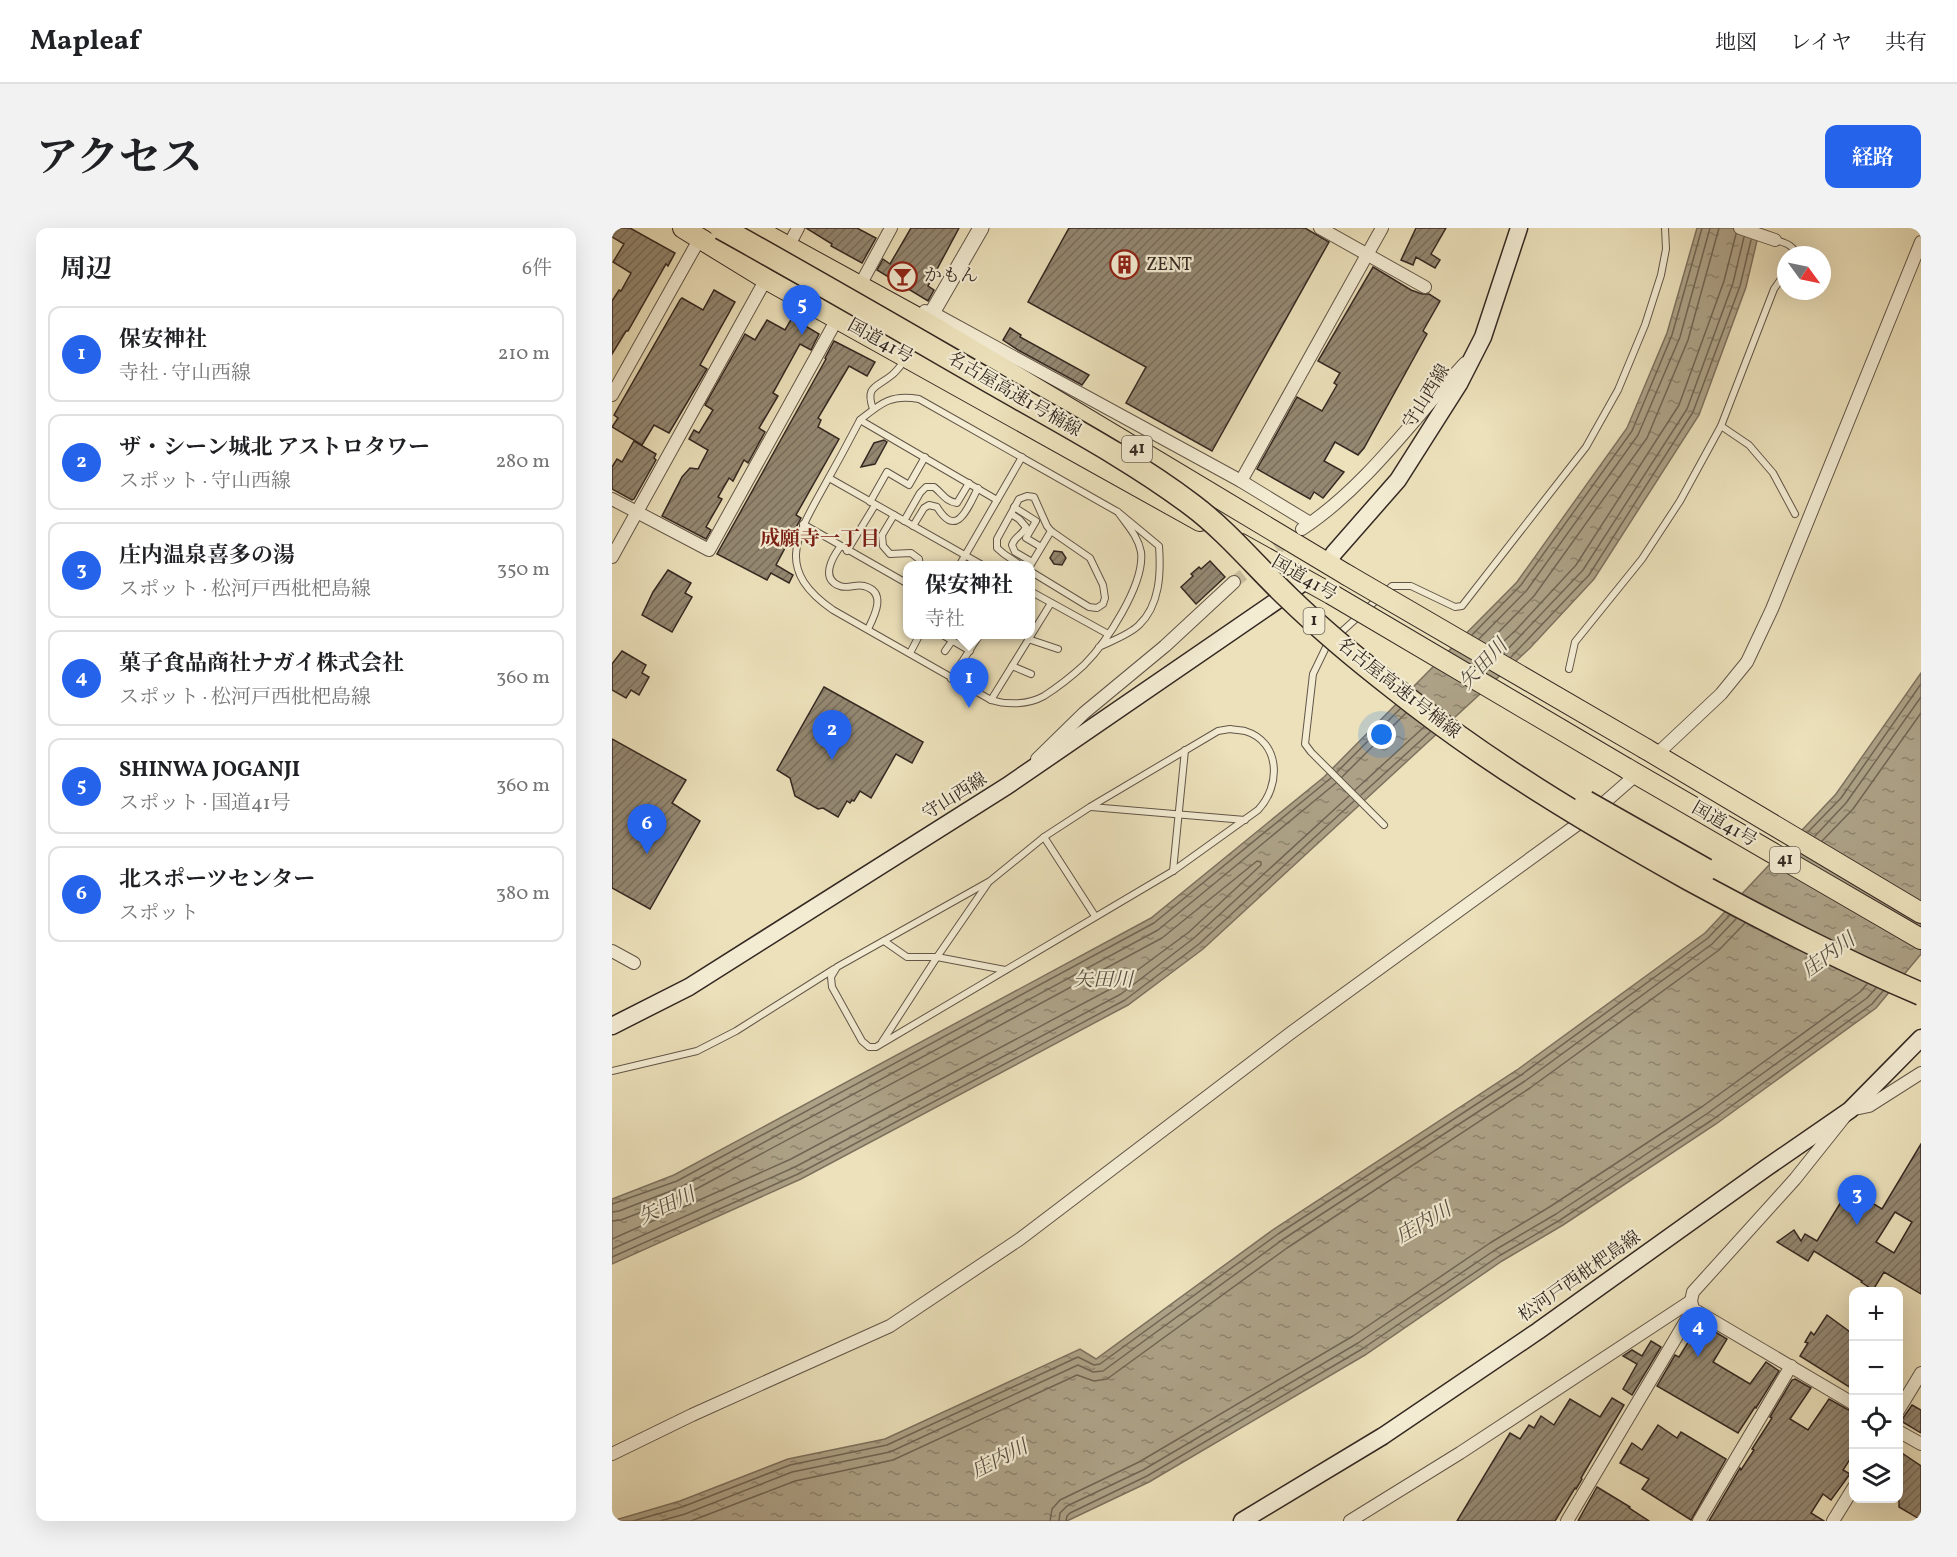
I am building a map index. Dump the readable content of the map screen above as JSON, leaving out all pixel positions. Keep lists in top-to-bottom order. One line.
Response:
{"streets":{"highway":["国道41号","名古屋高速1号楠線","41","1"],"main road":["守山西線","松河戸西枇杷島線"]},"crossings":[["国道41号","守山西線"]],"districts":["成願寺一丁目"],"water":["矢田川","庄内川"],"places":{"building":["ZENT"],"bar":["かもん"]},"north":"bottom right","page":{"header":"Mapleaf","nav":["地図","レイヤ","共有"],"title":"アクセス","buttons":"経路","heading":["周辺","6件"],"pins":["5","1","2","6","3","4"],"list":[{"mark":"1","name":"保安神社","note":"寺社 · 守山西線","value":"210 m"},{"mark":"2","name":"ザ・シーン城北 アストロタワー","note":"スポット · 守山西線","value":"280 m"},{"mark":"3","name":"庄内温泉喜多の湯","note":"スポット · 松河戸西枇杷島線","value":"350 m"},{"mark":"4","name":"菓子食品商社ナガイ株式会社","note":"スポット · 松河戸西枇杷島線","value":"360 m"},{"mark":"5","name":"SHINWA JOGANJI","note":"スポット · 国道41号","value":"360 m"},{"mark":"6","name":"北スポーツセンター","note":"スポット","value":"380 m"}],"popup":["保安神社","寺社"],"map_buttons":["+","−"]}}
